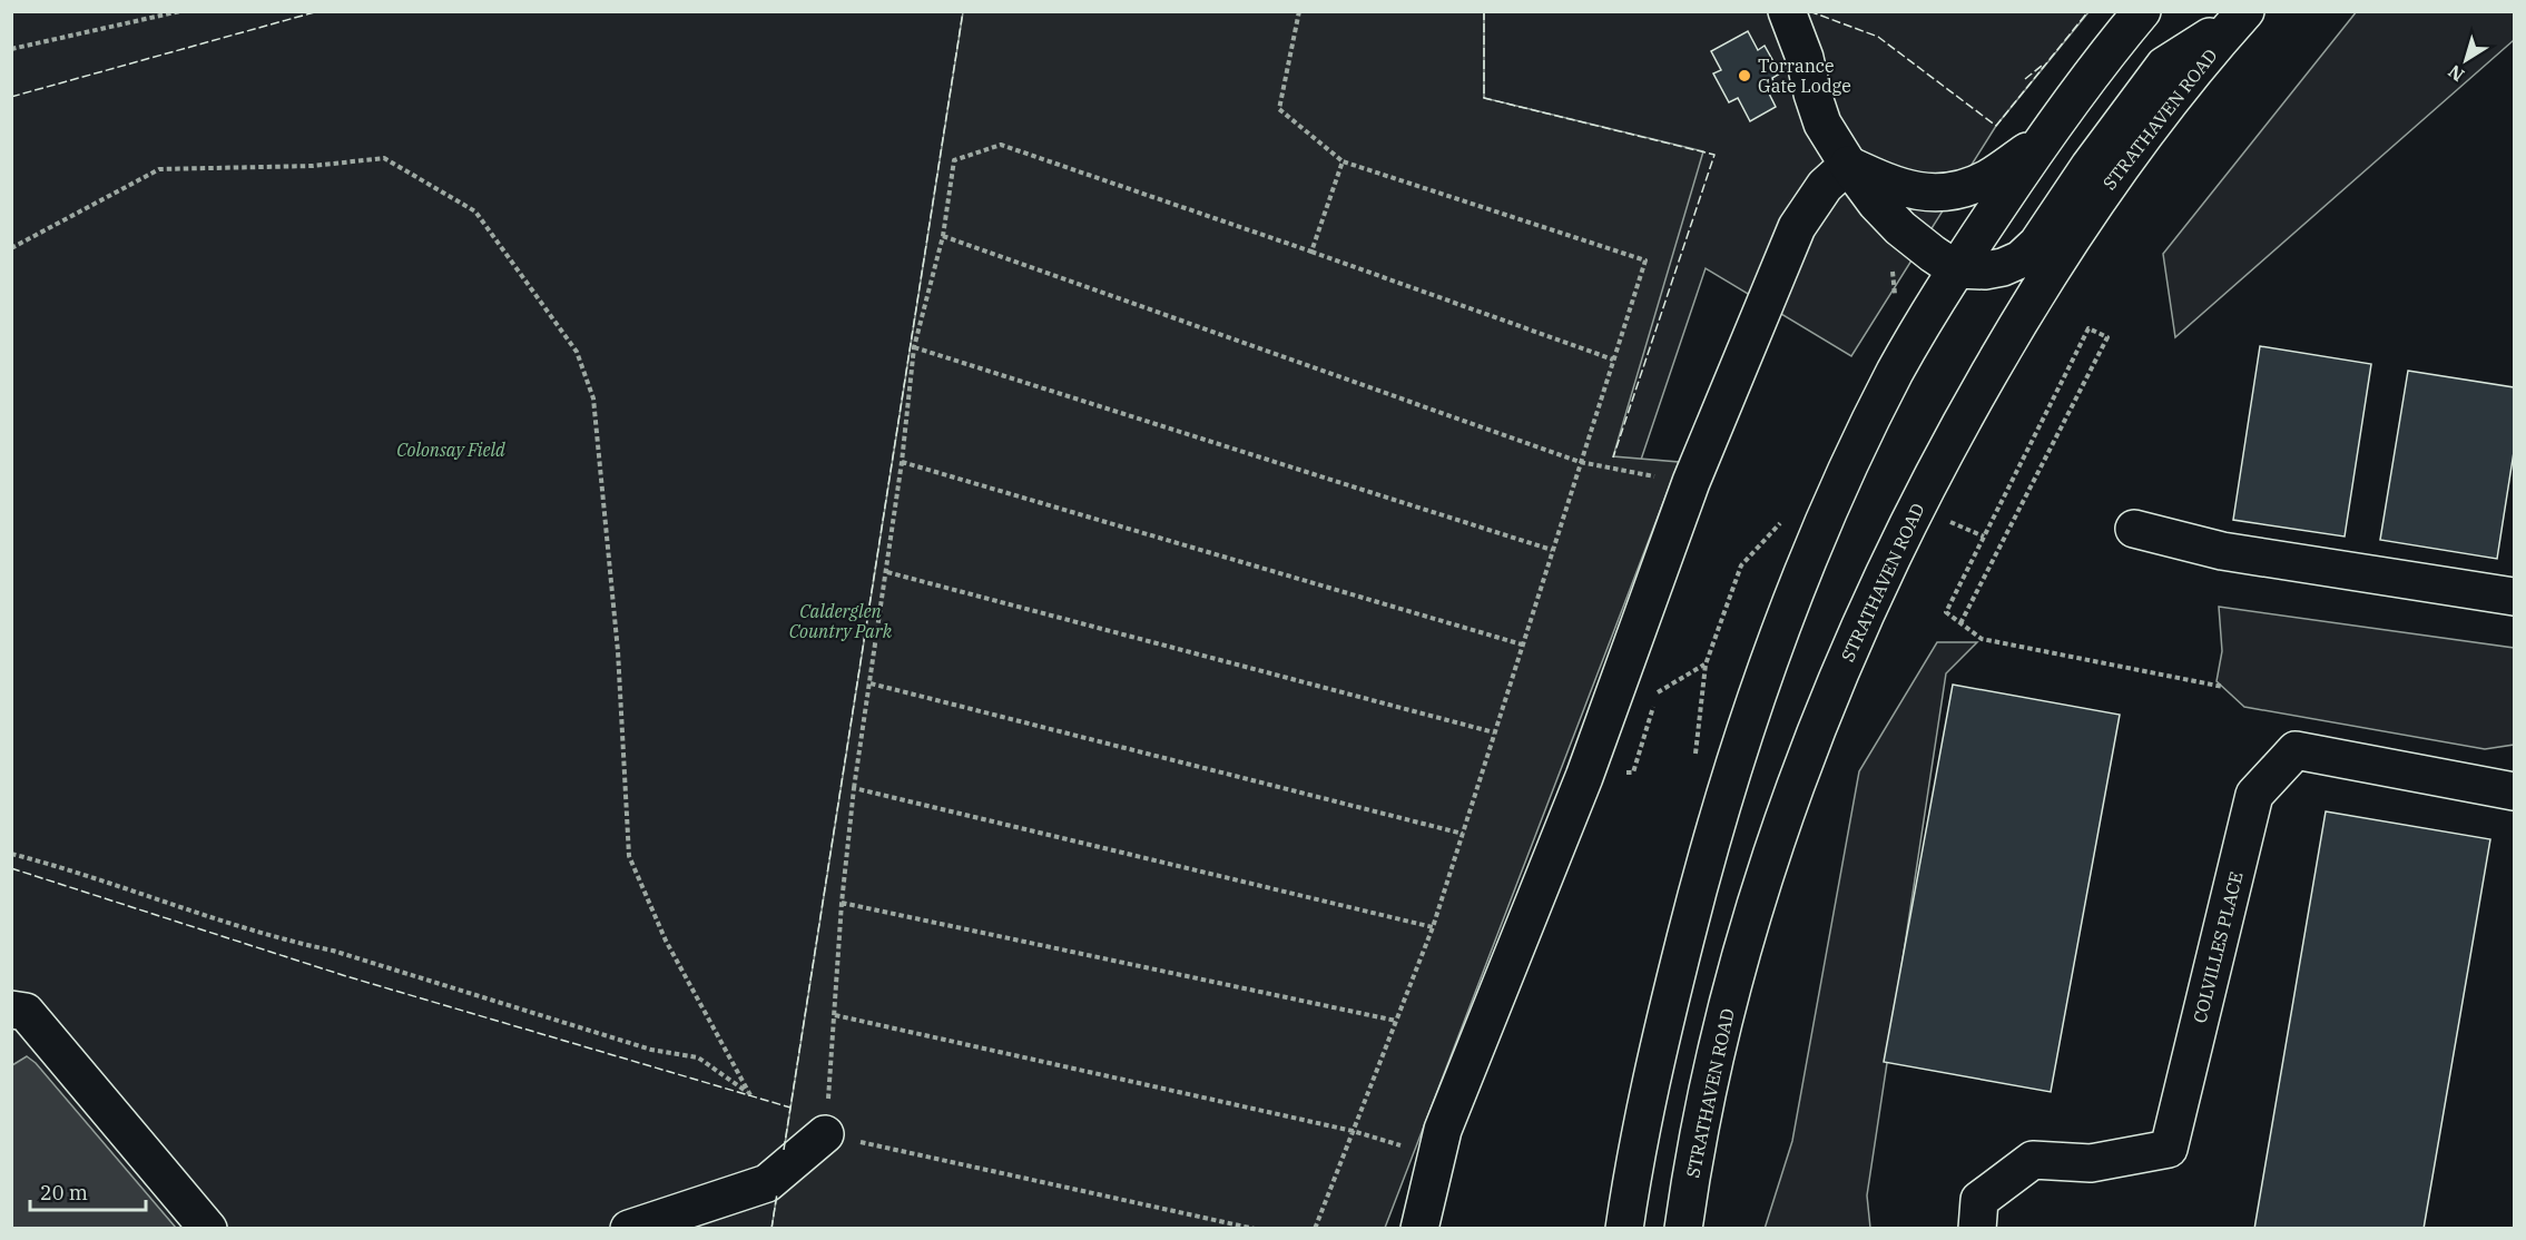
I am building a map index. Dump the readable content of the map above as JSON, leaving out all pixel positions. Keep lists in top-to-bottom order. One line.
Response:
{"streets":{"main road":["STRATHAVEN ROAD","COLVILLES PLACE"]},"parks":["Colonsay Field","Calderglen Country Park"],"places":["Torrance Gate Lodge"],"scale_bar":"20 m","north":"bottom left"}
